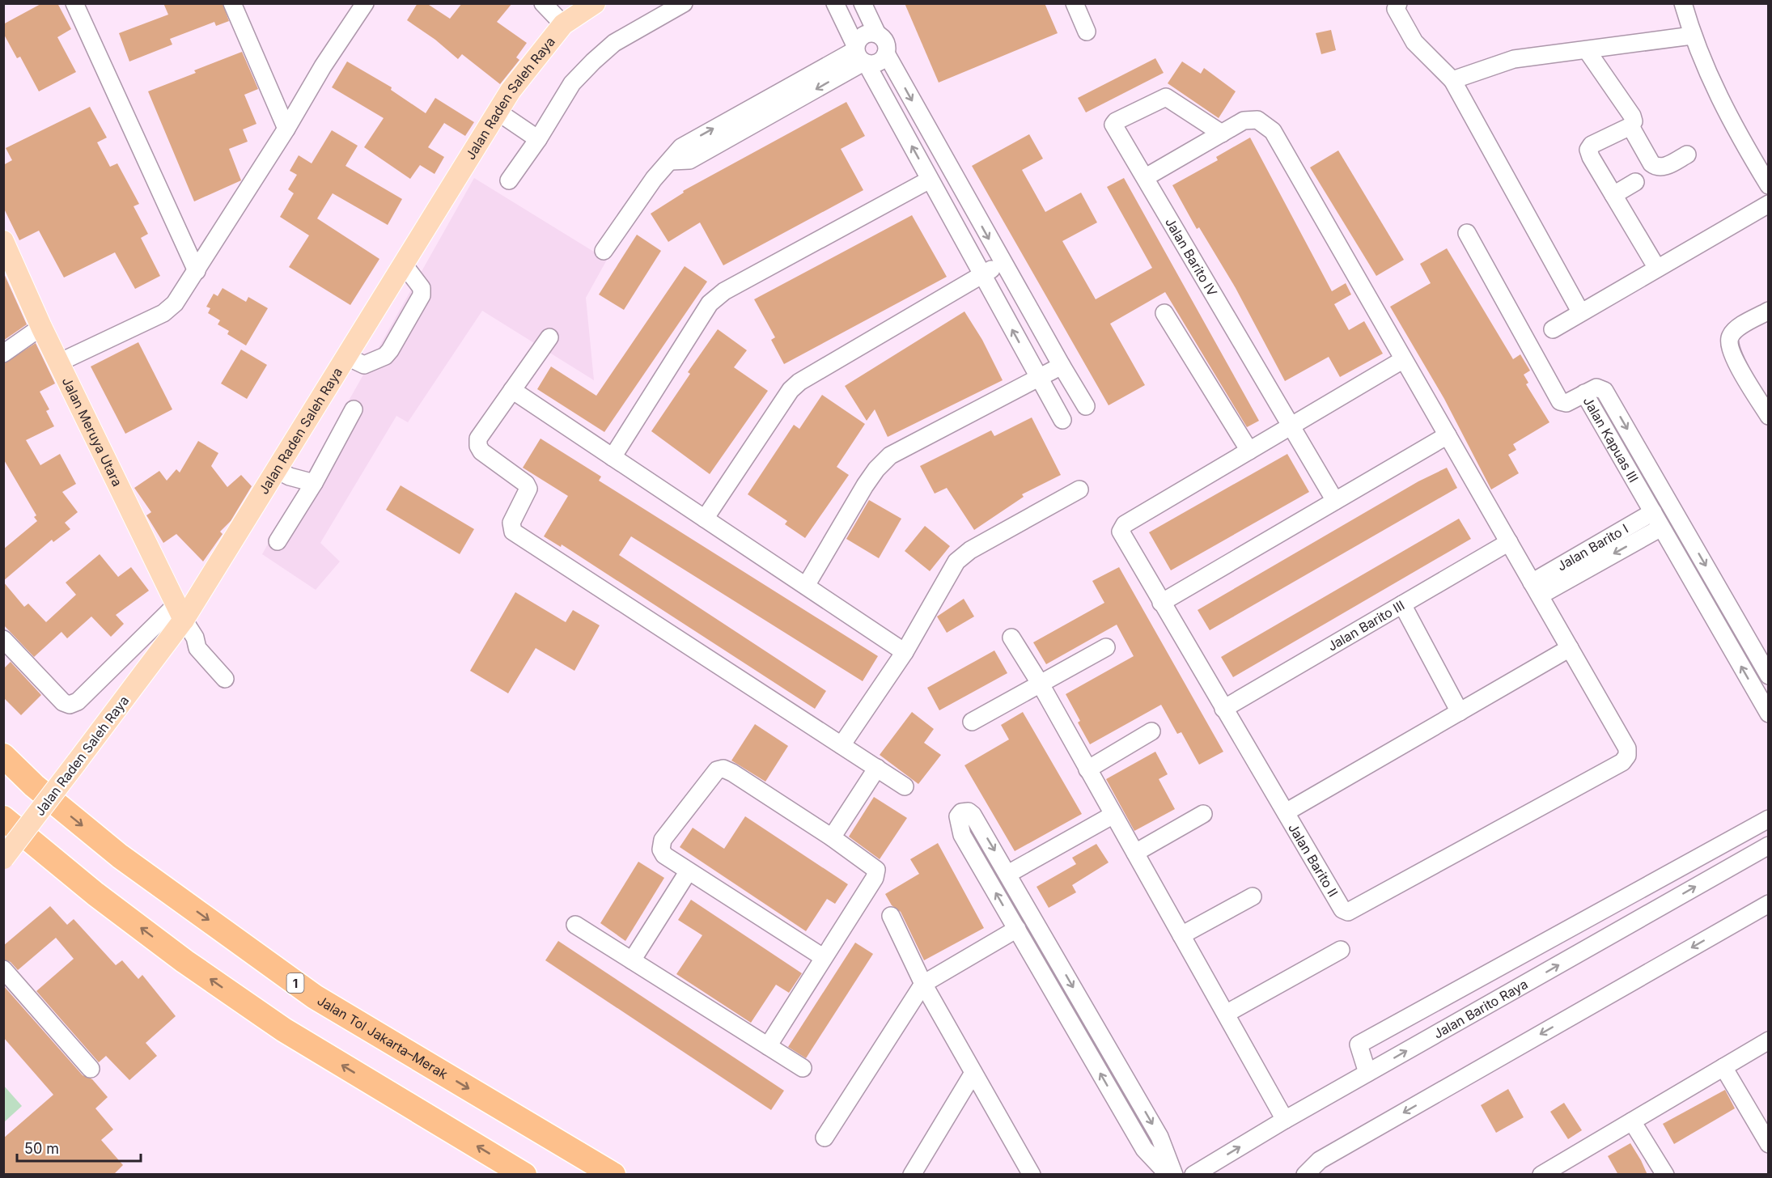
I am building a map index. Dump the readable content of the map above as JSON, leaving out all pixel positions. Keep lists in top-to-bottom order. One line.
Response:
{"streets":{"highway":["1","Jalan Tol Jakarta–Merak"],"main road":["Jalan Raden Saleh Raya","Jalan Meruya Utara"],"street":["Jalan Barito IV","Jalan Kapuas III","Jalan Barito I","Jalan Barito III","Jalan Barito II","Jalan Barito Raya"]},"crossings":[["Jalan Raden Saleh Raya","Jalan Meruya Utara"],["Jalan Kapuas III","Jalan Barito I"],["Jalan Barito III","Jalan Barito II"]],"scale_bar":"50 m"}
